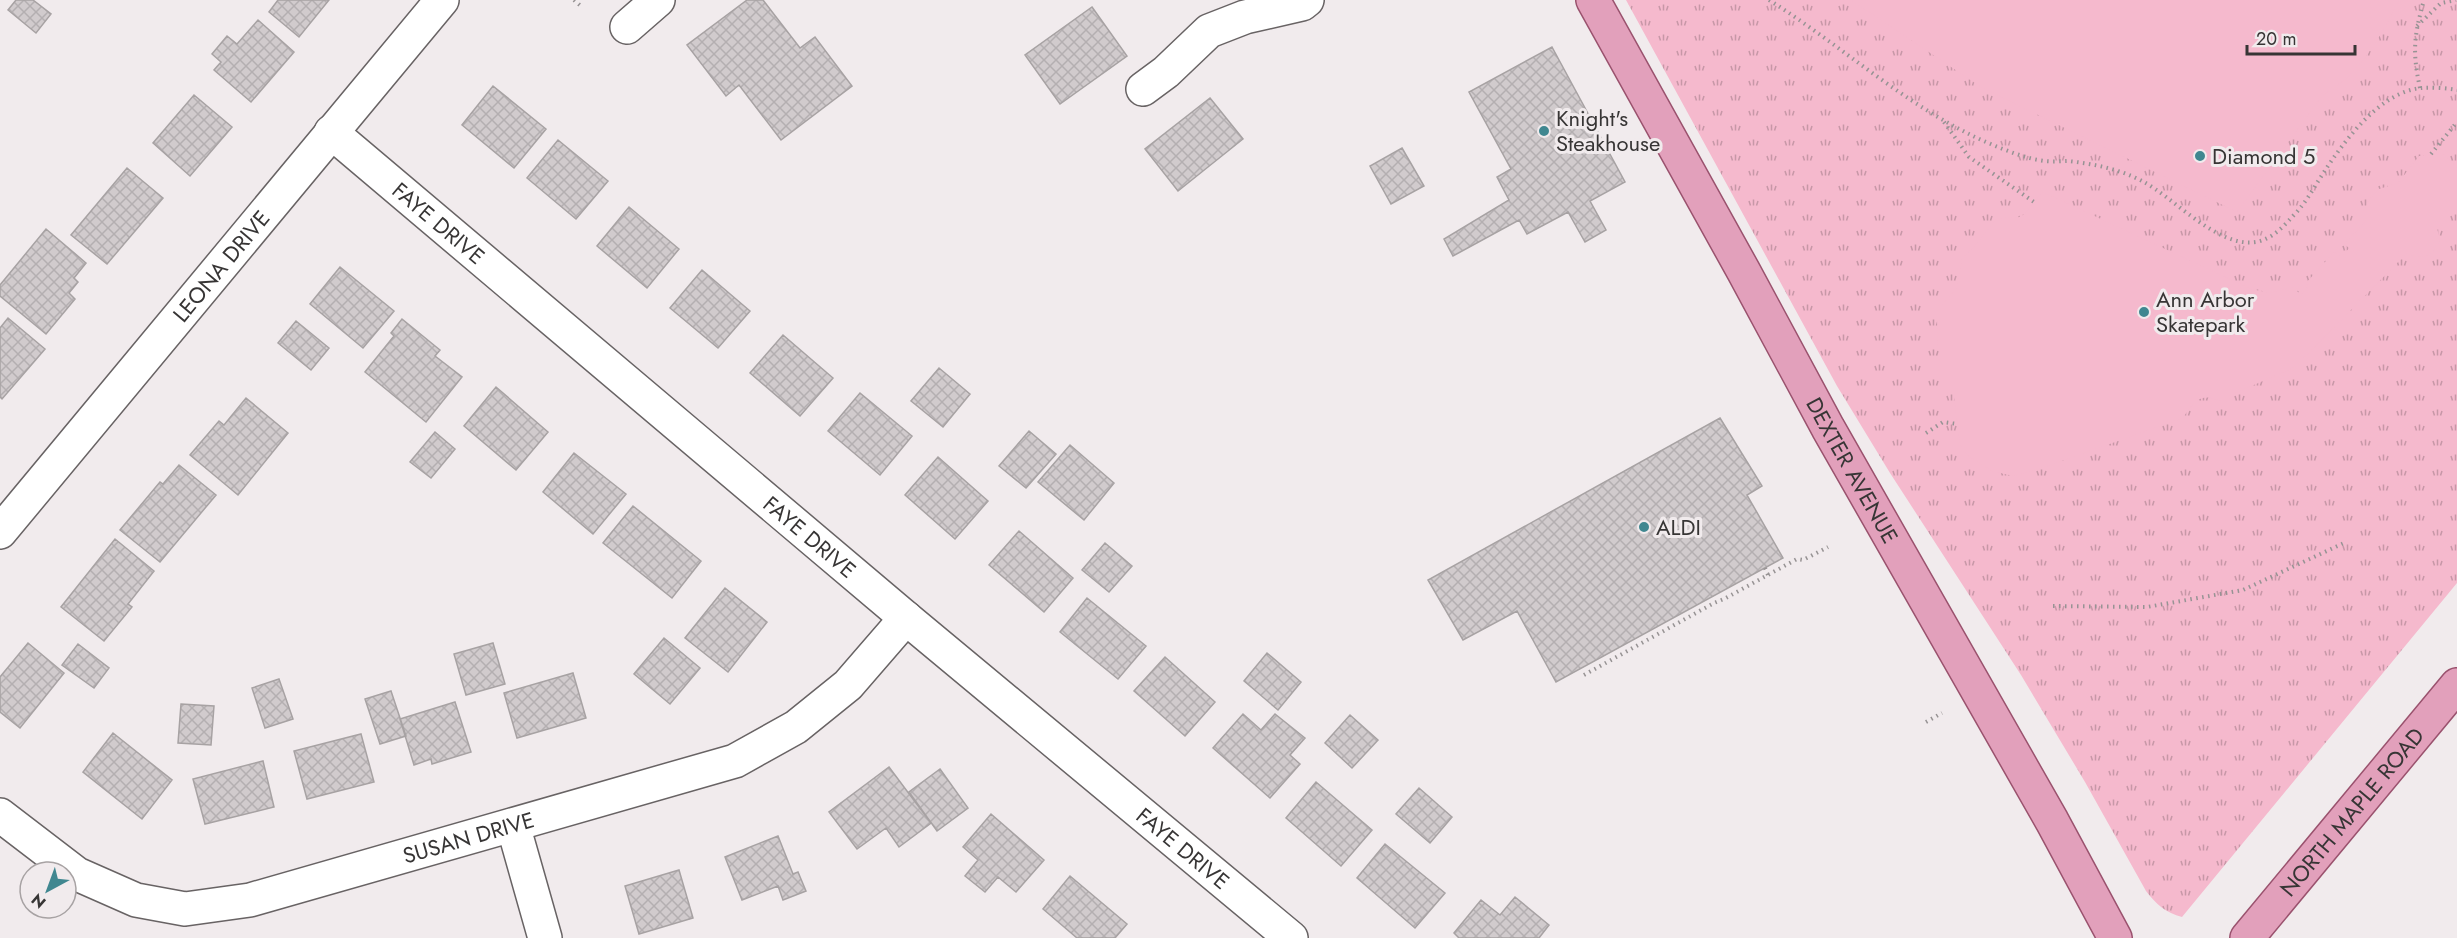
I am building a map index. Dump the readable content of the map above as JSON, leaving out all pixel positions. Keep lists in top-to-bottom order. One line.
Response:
{"streets":{"main road":["DEXTER AVENUE","NORTH MAPLE ROAD"],"street":["FAYE DRIVE","LEONA DRIVE","SUSAN DRIVE"]},"crossings":[["FAYE DRIVE","LEONA DRIVE"],["FAYE DRIVE","SUSAN DRIVE"]],"places":["Knight's Steakhouse","Diamond 5","Ann Arbor Skatepark","ALDI"],"scale_bar":"20 m","north":"bottom left"}
